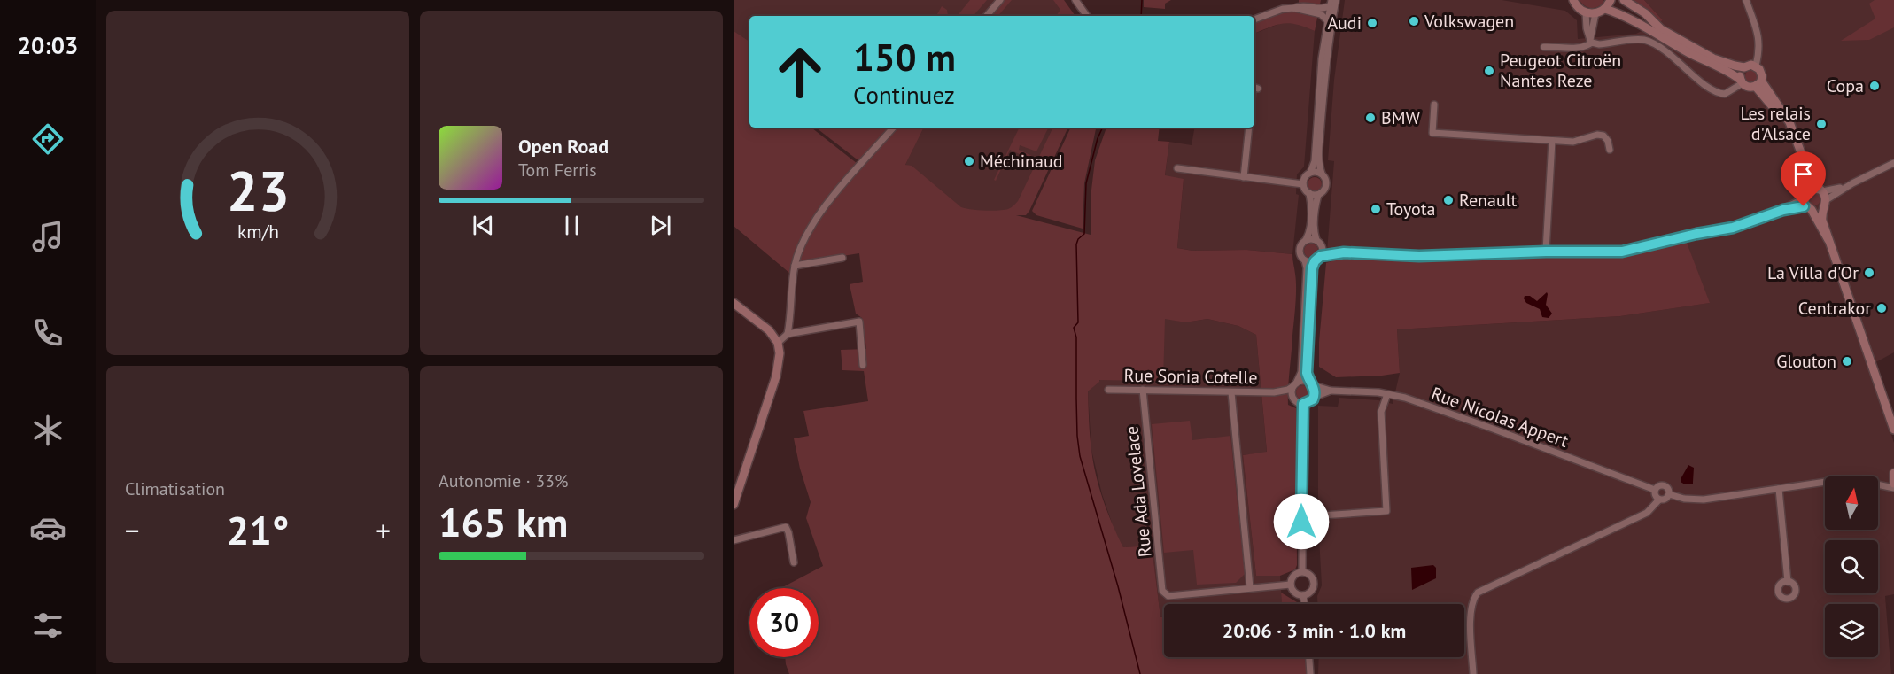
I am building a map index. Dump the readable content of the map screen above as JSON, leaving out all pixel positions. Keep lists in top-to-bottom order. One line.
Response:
{"streets":{"street":["Rue Sonia Cotelle","Rue Nicolas Appert","Rue Ada Lovelace"]},"crossings":[["Rue Sonia Cotelle","Rue Ada Lovelace"]],"places":["Volkswagen","Audi","Peugeot Citroën Nantes Reze","Copa","BMW","Les relais d'Alsace","Méchinaud","Renault","Toyota","La Villa d'Or","Centrakor","Glouton"],"north":"top","page":{"tabs":"20:03","turn":["150 m","Continuez"],"song":["Open Road","Tom Ferris"],"tile":["Climatisation",["Autonomie · 33%","165 km"]],"heat":["−","21°","+"],"limit":"30","trip":"20:06 · 3 min · 1.0 km","gauge":["23","km/h"]}}
